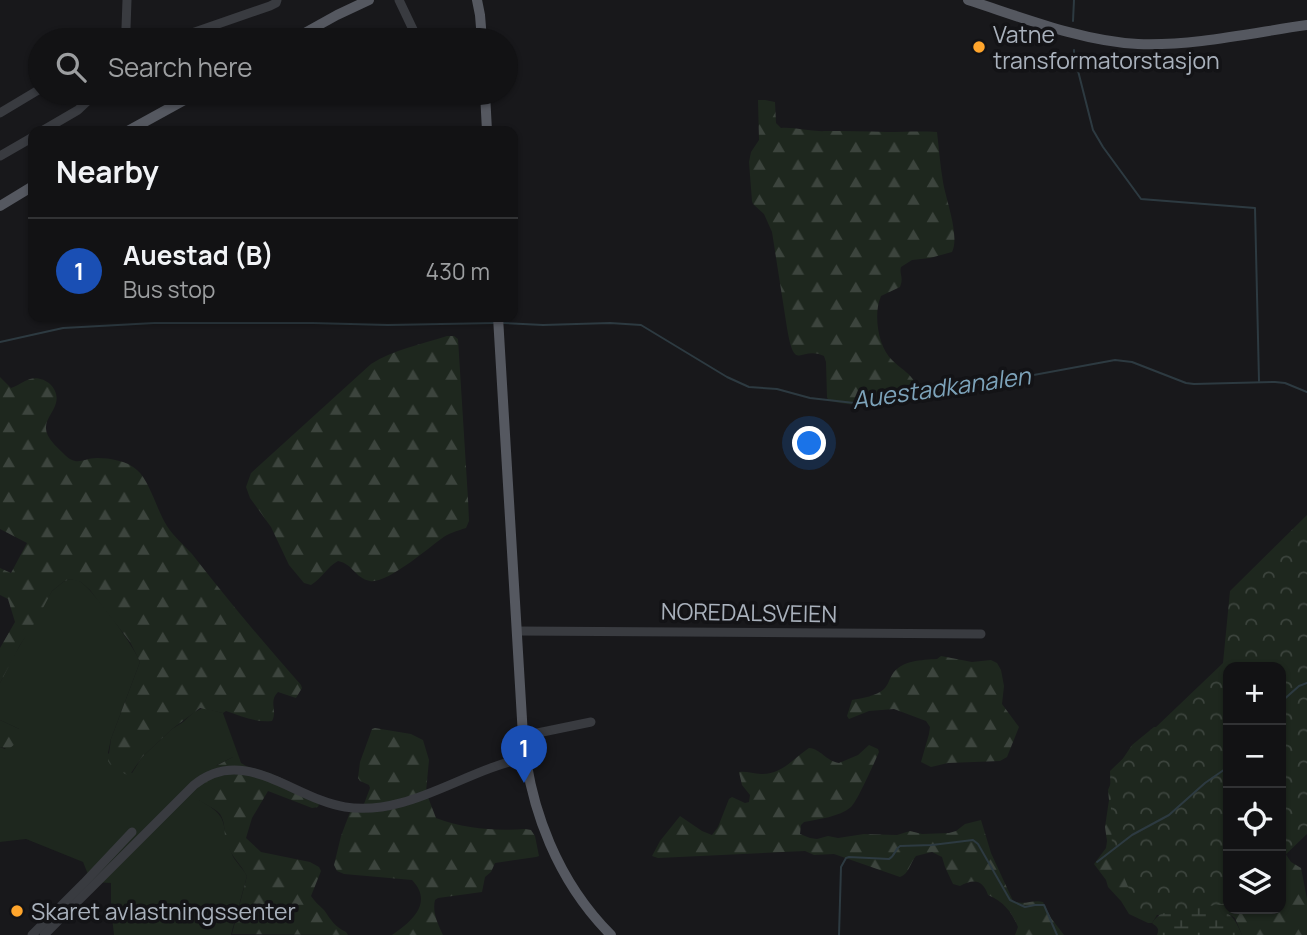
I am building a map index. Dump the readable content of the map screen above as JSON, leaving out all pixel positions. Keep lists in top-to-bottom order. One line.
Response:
{"streets":{"street":["NOREDALSVEIEN"]},"water":["Auestadkanalen"],"places":["Vatne transformatorstasjon","Skaret avlastningssenter"],"page":{"search":"Search here","heading":"Nearby","list":[{"mark":"1","name":"Auestad (B)","note":"Bus stop","value":"430 m"}],"map_buttons":["+","−"],"pins":"1"}}
